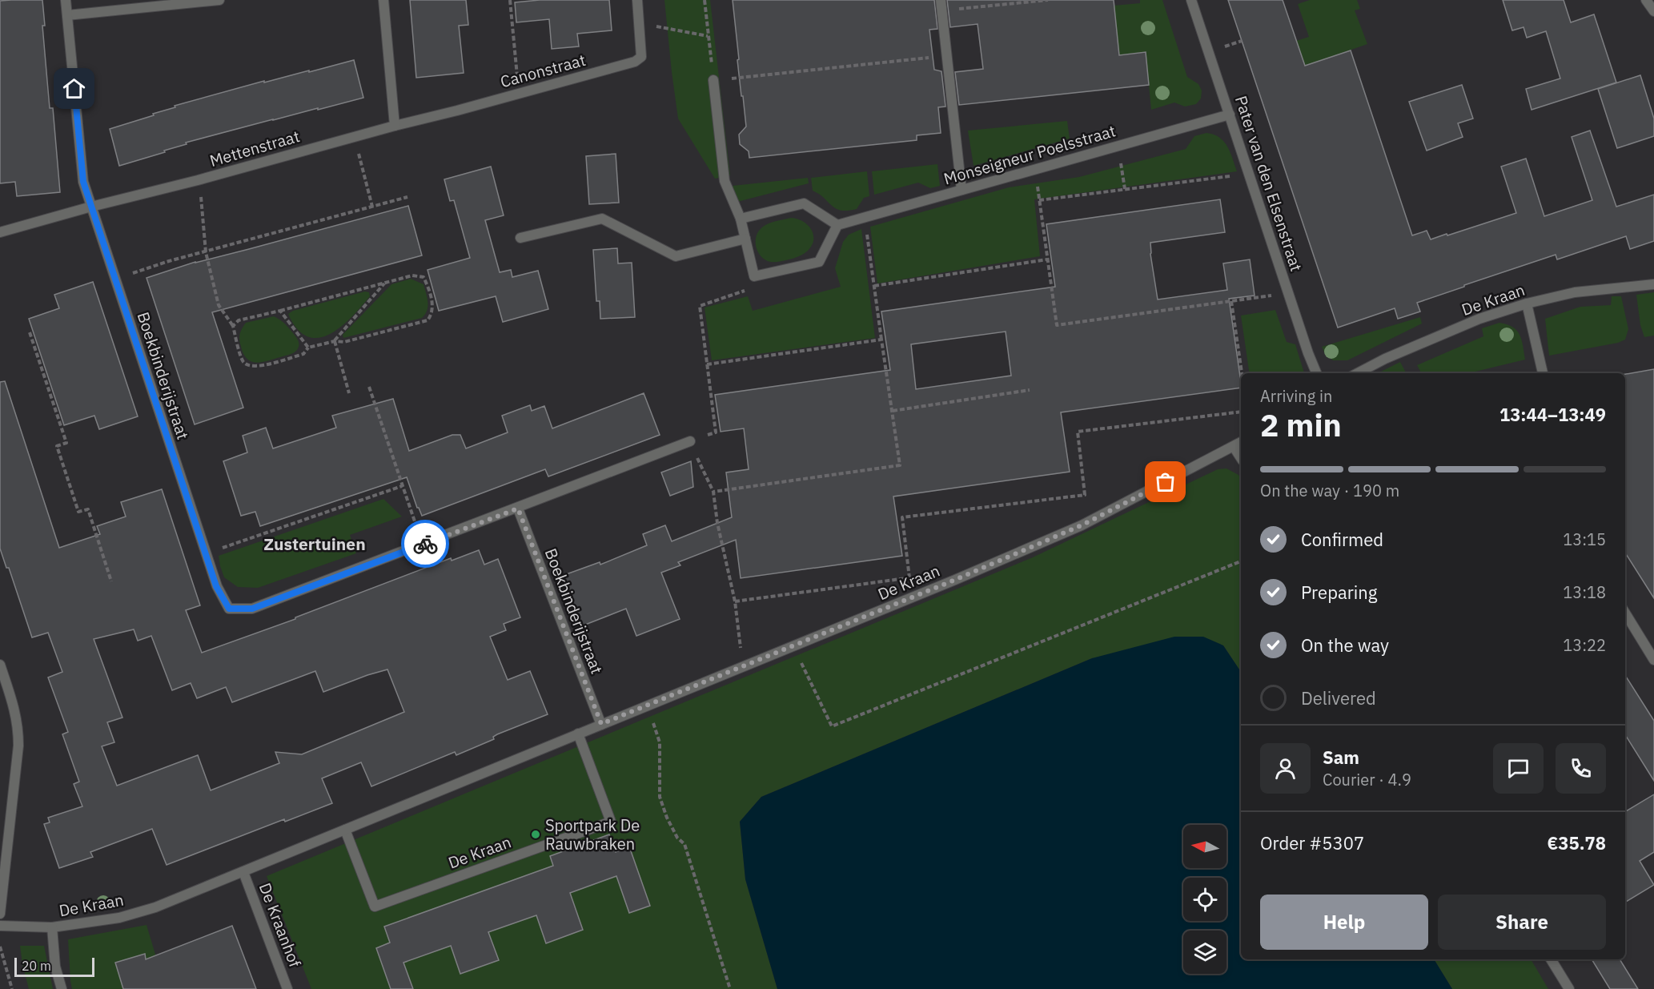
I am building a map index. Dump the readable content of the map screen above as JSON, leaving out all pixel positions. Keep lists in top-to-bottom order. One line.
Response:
{"streets":{"street":["Canonstraat","Mettenstraat","Monseigneur Poelsstraat","Pater van den Elsenstraat","De Kraan","Boekbinderijstraat","De Kraanhof"]},"crossings":[["Canonstraat","Mettenstraat"],["Mettenstraat","Boekbinderijstraat"],["Monseigneur Poelsstraat","Pater van den Elsenstraat"],["De Kraan","Boekbinderijstraat"],["De Kraan","De Kraanhof"]],"districts":["Zustertuinen"],"places":["Sportpark De Rauwbraken"],"scale_bar":"20 m","north":"left","page":{"heading":["2 min","Arriving in","13:44–13:49"],"panel":["Sam","Courier · 4.9","Order #5307","€35.78"],"bar":"On the way · 190 m","list":[["Confirmed","13:15"],["Preparing","13:18"],["On the way","13:22"],"Delivered"],"buttons":["Help","Share"],"scale":"20 m"}}
